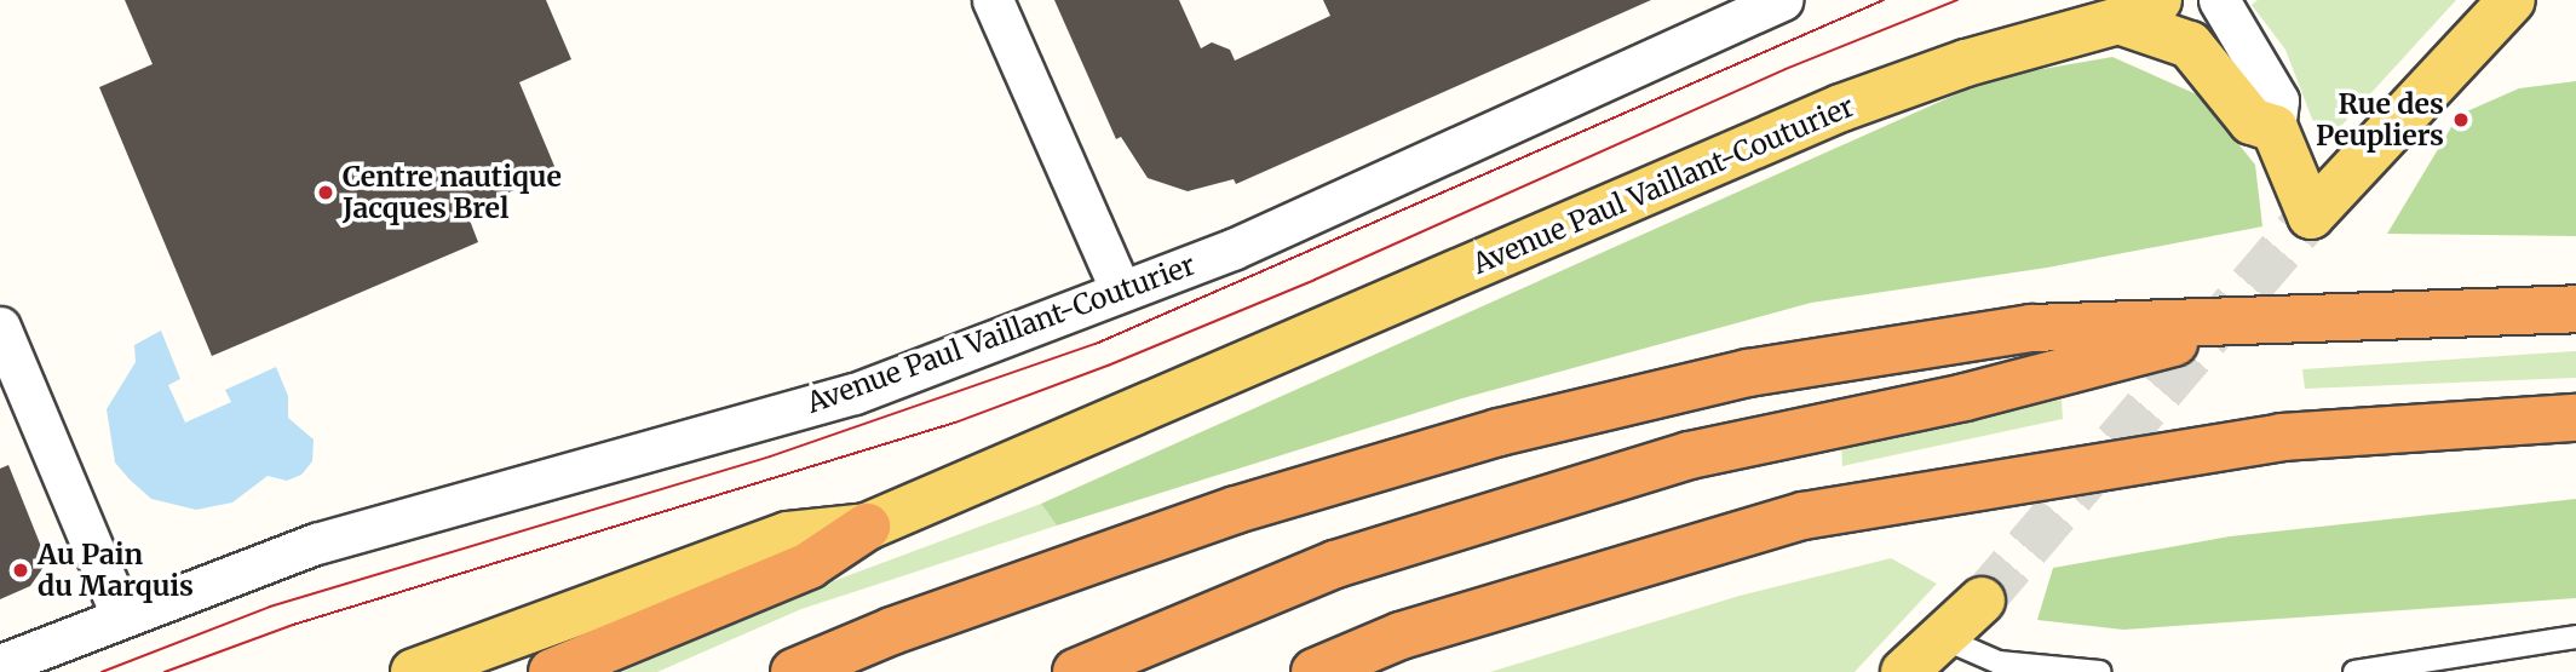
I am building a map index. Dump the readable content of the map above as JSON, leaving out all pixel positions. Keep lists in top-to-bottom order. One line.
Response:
{"streets":{"main road":["Avenue Paul Vaillant-Couturier"]},"places":["Rue des Peupliers","Centre nautique Jacques Brel","Au Pain du Marquis"]}
